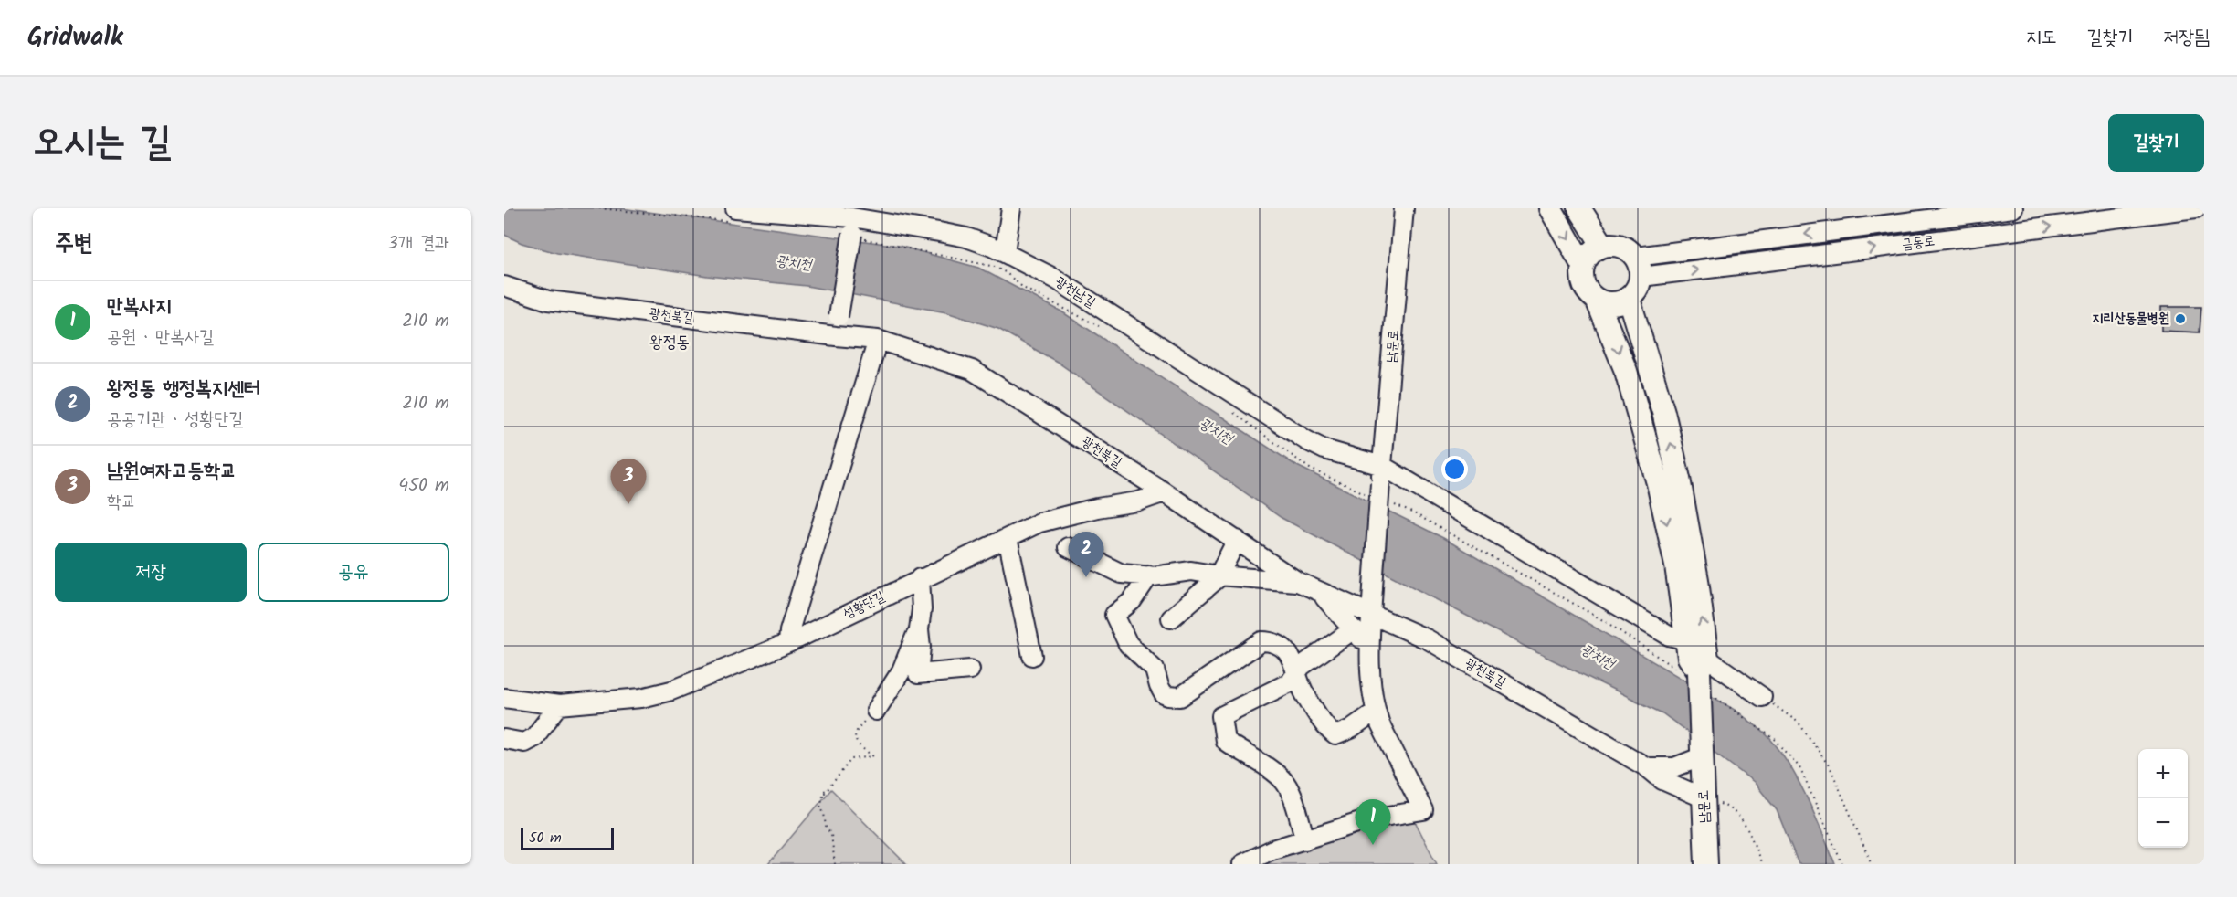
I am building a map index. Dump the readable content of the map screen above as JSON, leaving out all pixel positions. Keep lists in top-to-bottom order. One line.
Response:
{"streets":{"main road":["남문로"],"street":["금동로","광천남길","광천북길","성황단길"]},"crossings":[["광천남길","남문로"],["광천북길","남문로"],["광천북길","성황단길"]],"districts":["왕정동"],"water":["광치천"],"places":["지리산동물병원"],"scale_bar":"50 m","page":{"header":"Gridwalk","nav":["지도","길찾기","저장됨"],"title":"오시는 길","buttons":["길찾기",["저장","공유"]],"heading":["주변","3개 결과"],"list":[{"mark":"1","name":"만복사지","note":"공원 · 만복사길","value":"210 m"},{"mark":"2","name":"왕정동 행정복지센터","note":"공공기관 · 성황단길","value":"210 m"},{"mark":"3","name":"남원여자고등학교","note":"학교","value":"450 m"}],"pins":["3","2","1"],"map_buttons":["+","−"],"scale":"50 m"}}
